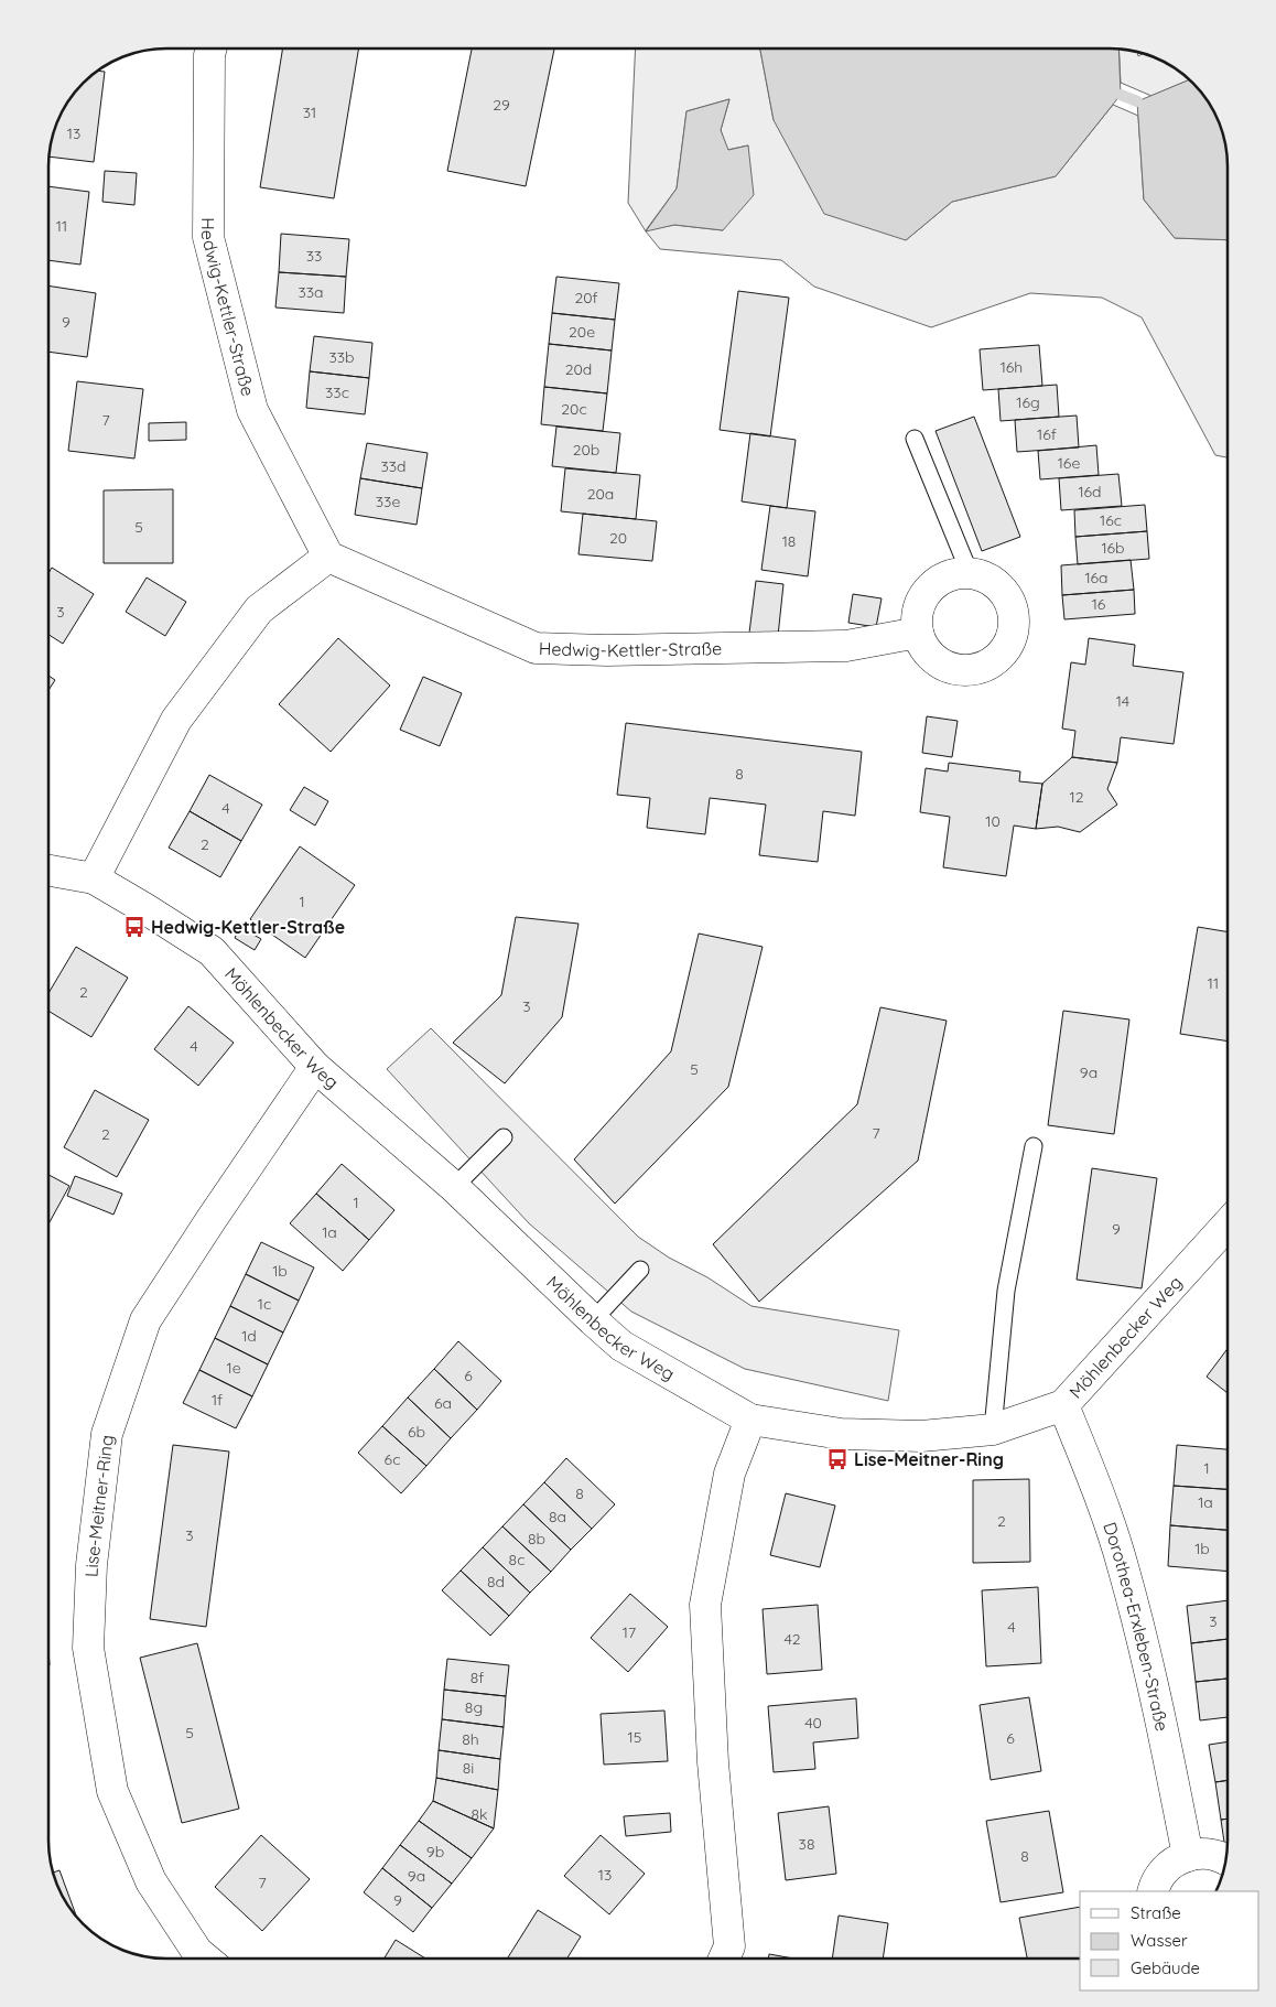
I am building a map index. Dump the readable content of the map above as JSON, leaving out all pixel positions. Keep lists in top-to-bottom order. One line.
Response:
{"streets":{"street":["Hedwig-Kettler-Straße","Möhlenbecker Weg","Lise-Meitner-Ring","Dorothea-Erxleben-Straße"]},"crossings":[["Möhlenbecker Weg","Lise-Meitner-Ring"],["Möhlenbecker Weg","Dorothea-Erxleben-Straße"]],"places":{"bus stop":["Hedwig-Kettler-Straße","Lise-Meitner-Ring"]},"house_numbers":["29","31","13","11","33","33a","20f","9","20e","33b","16h","20d","33c","16g","20c","7","16f","20b","16e","33d","16d","20a","33e","16c","5","20","18","16b","16a","16","3","14","8","12","4","10","2","1","11","2","3","4","5","9a","7","2","1","9","1a","1b","1c","1d","1e","6","1f","6a","6b","6c","1","8","1a","8a","2","3","8b","1b","8c","8d","3","4","17","42","8f","8g","40","5","15","6","8h","8i","8k","38","9b","8","13","9a","7","9"],"legend":["Straße","Wasser","Gebäude"]}
